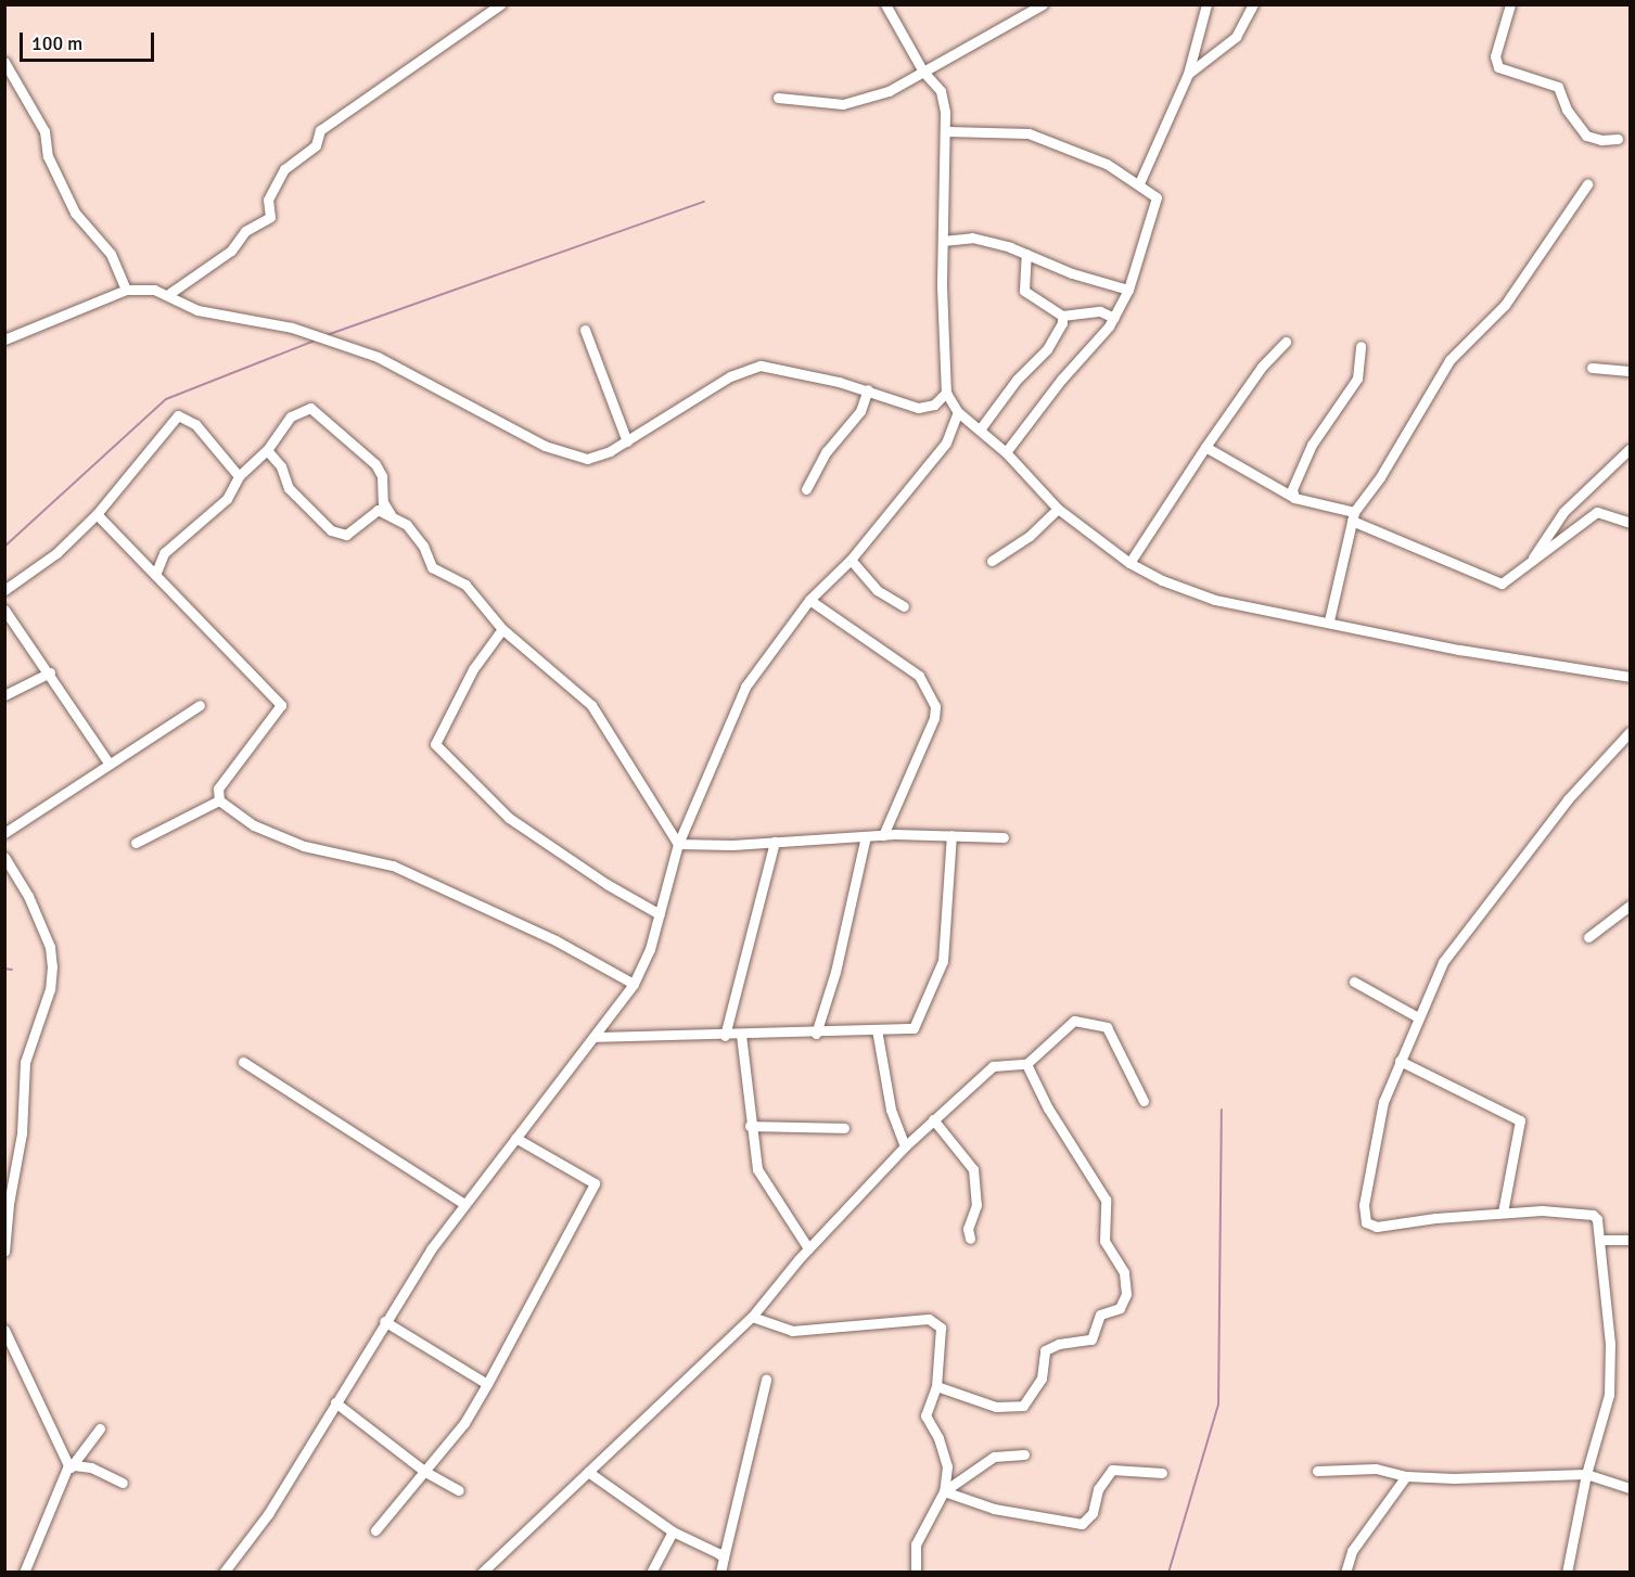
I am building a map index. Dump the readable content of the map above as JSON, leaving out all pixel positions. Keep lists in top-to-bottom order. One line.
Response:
{"scale_bar":"100 m"}
